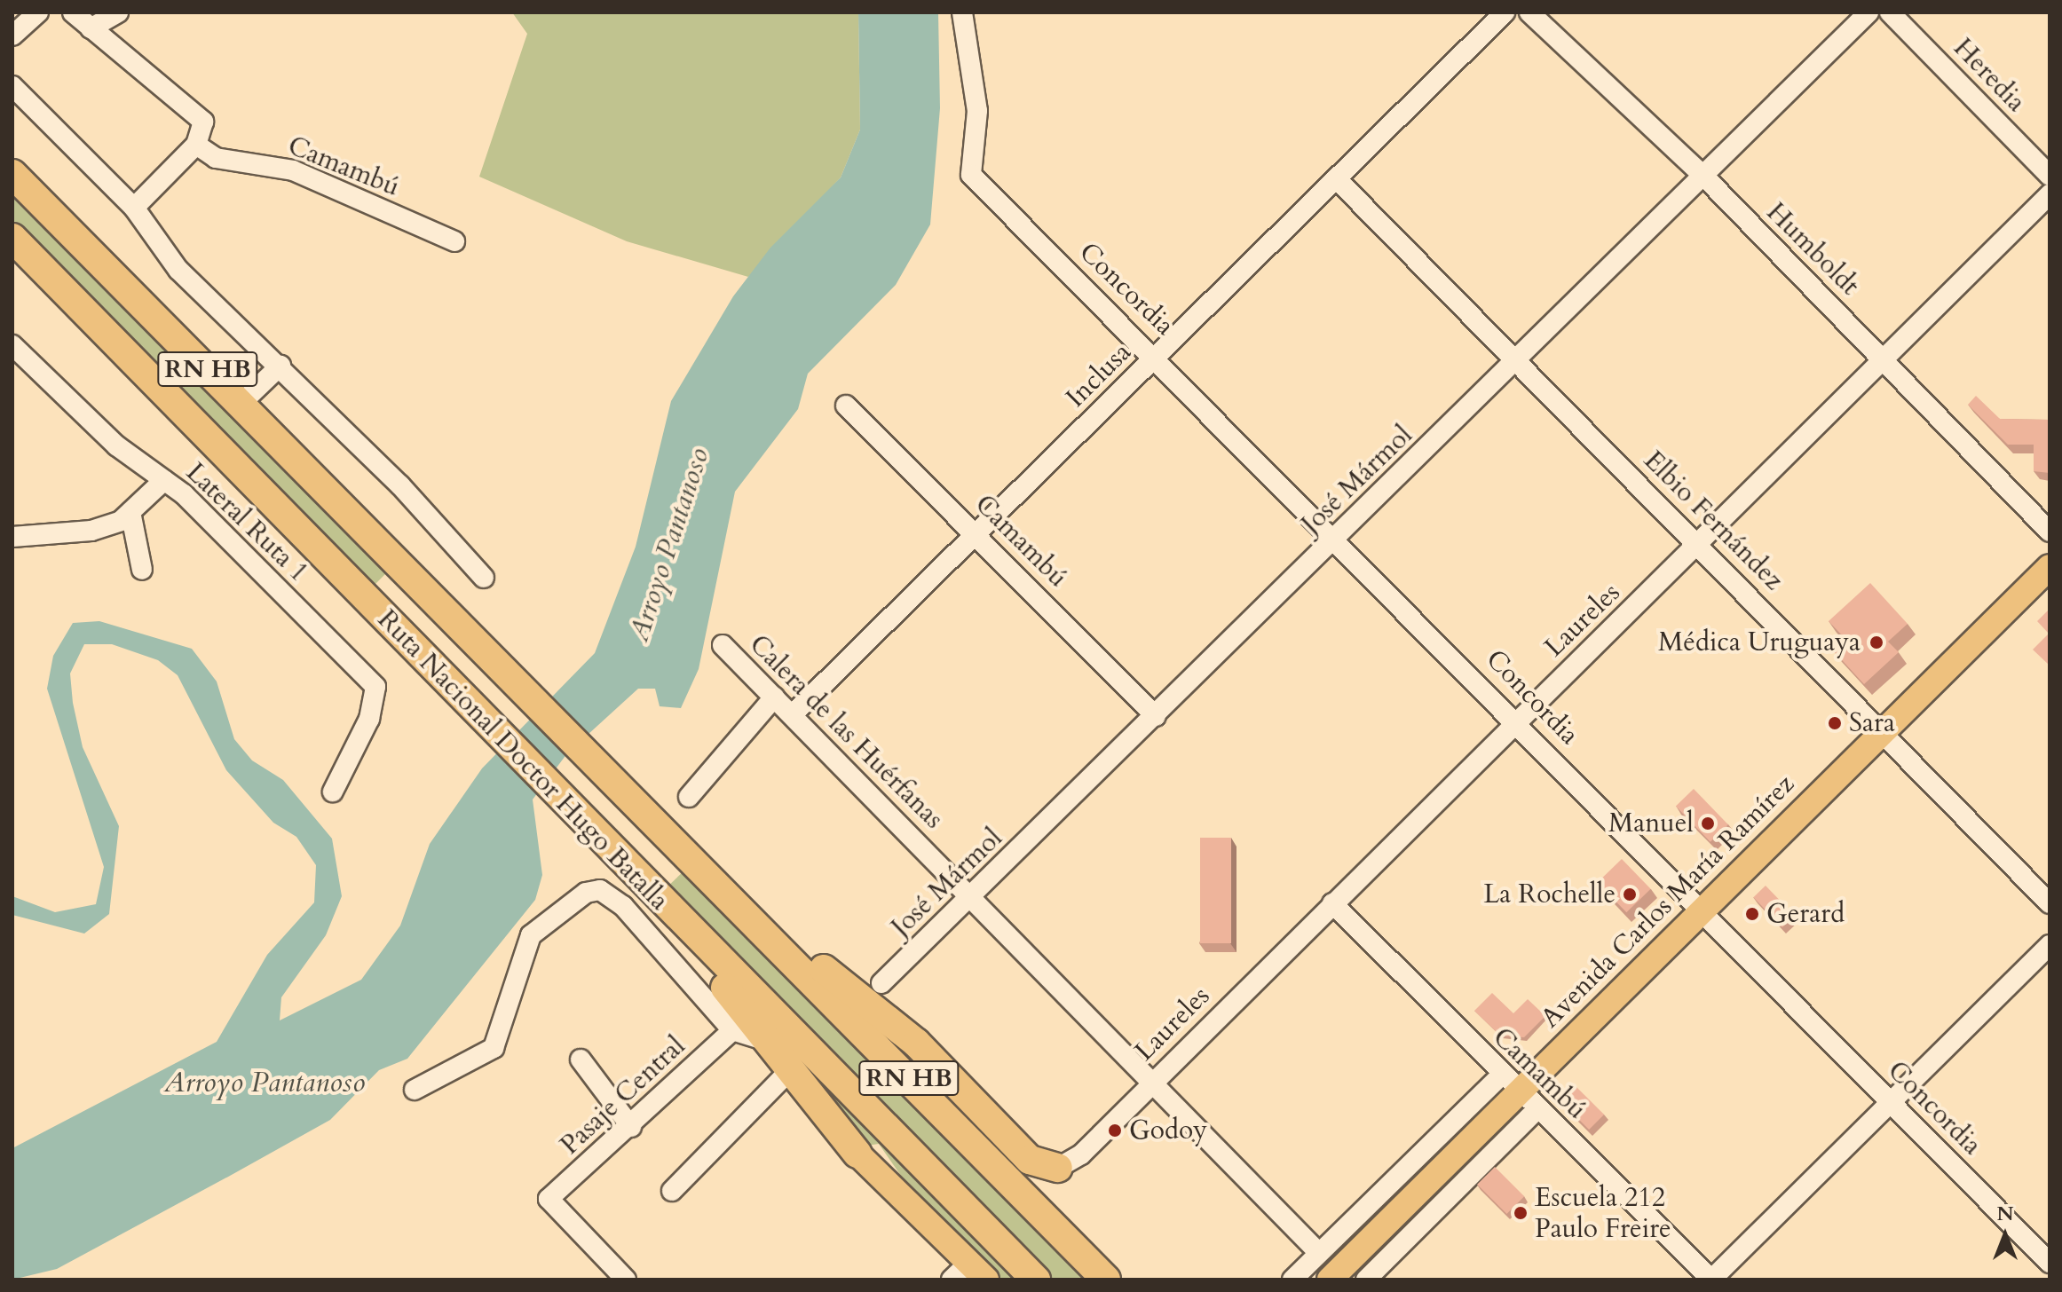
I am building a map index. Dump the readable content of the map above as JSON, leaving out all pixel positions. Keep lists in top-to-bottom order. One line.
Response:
{"streets":{"highway":["RN HB","Ruta Nacional Doctor Hugo Batalla"],"main road":["Avenida Carlos María Ramírez"],"street":["Heredia","Camambú","Humboldt","Concordia","Inclusa","José Mármol","Elbio Fernández","Lateral Ruta 1","Laureles","Calera de las Huérfanas","Pasaje Central"]},"crossings":[["Camambú","Inclusa"],["Camambú","José Mármol"],["Camambú","Laureles"],["Camambú","Avenida Carlos María Ramírez"],["Humboldt","José Mármol"],["Humboldt","Laureles"],["Concordia","Inclusa"],["Concordia","José Mármol"],["Concordia","Laureles"],["Concordia","Avenida Carlos María Ramírez"],["Inclusa","Elbio Fernández"],["Inclusa","Calera de las Huérfanas"],["José Mármol","Elbio Fernández"],["José Mármol","Calera de las Huérfanas"],["Elbio Fernández","Laureles"],["Elbio Fernández","Avenida Carlos María Ramírez"],["Laureles","Calera de las Huérfanas"],["Calera de las Huérfanas","Avenida Carlos María Ramírez"]],"water":["Arroyo Pantanoso"],"places":["Médica Uruguaya","Sara","Manuel","La Rochelle","Gerard","Godoy","Escuela 212 Paulo Freire"],"north":"top"}
